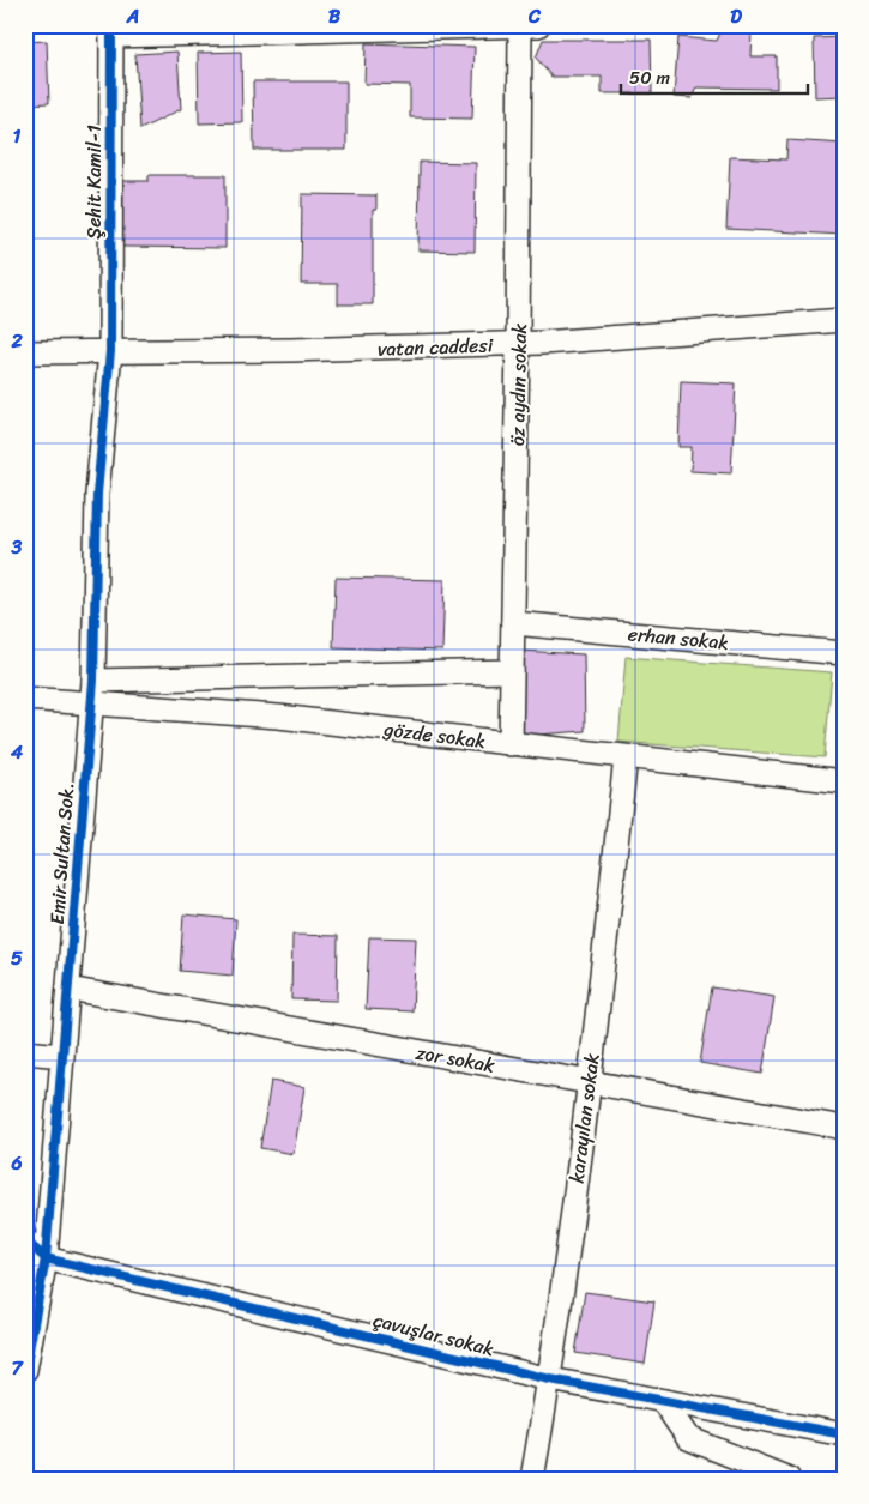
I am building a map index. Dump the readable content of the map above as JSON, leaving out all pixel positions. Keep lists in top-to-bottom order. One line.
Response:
{"streets":{"street":["Şehit Kamil-1","vatan caddesi","öz aydın sokak","erhan sokak","gözde sokak","Emir Sultan Sok.","zor sokak","karayılan sokak","çavuşlar sokak"]},"crossings":[["Şehit Kamil-1","vatan caddesi"],["Şehit Kamil-1","Emir Sultan Sok."],["vatan caddesi","öz aydın sokak"],["vatan caddesi","Emir Sultan Sok."],["öz aydın sokak","erhan sokak"],["öz aydın sokak","gözde sokak"],["gözde sokak","Emir Sultan Sok."],["gözde sokak","karayılan sokak"],["Emir Sultan Sok.","zor sokak"],["Emir Sultan Sok.","çavuşlar sokak"],["zor sokak","karayılan sokak"],["karayılan sokak","çavuşlar sokak"]],"scale_bar":"50 m","grid":{"columns":["A","B","C","D"],"rows":["1","2","3","4","5","6","7"]}}
